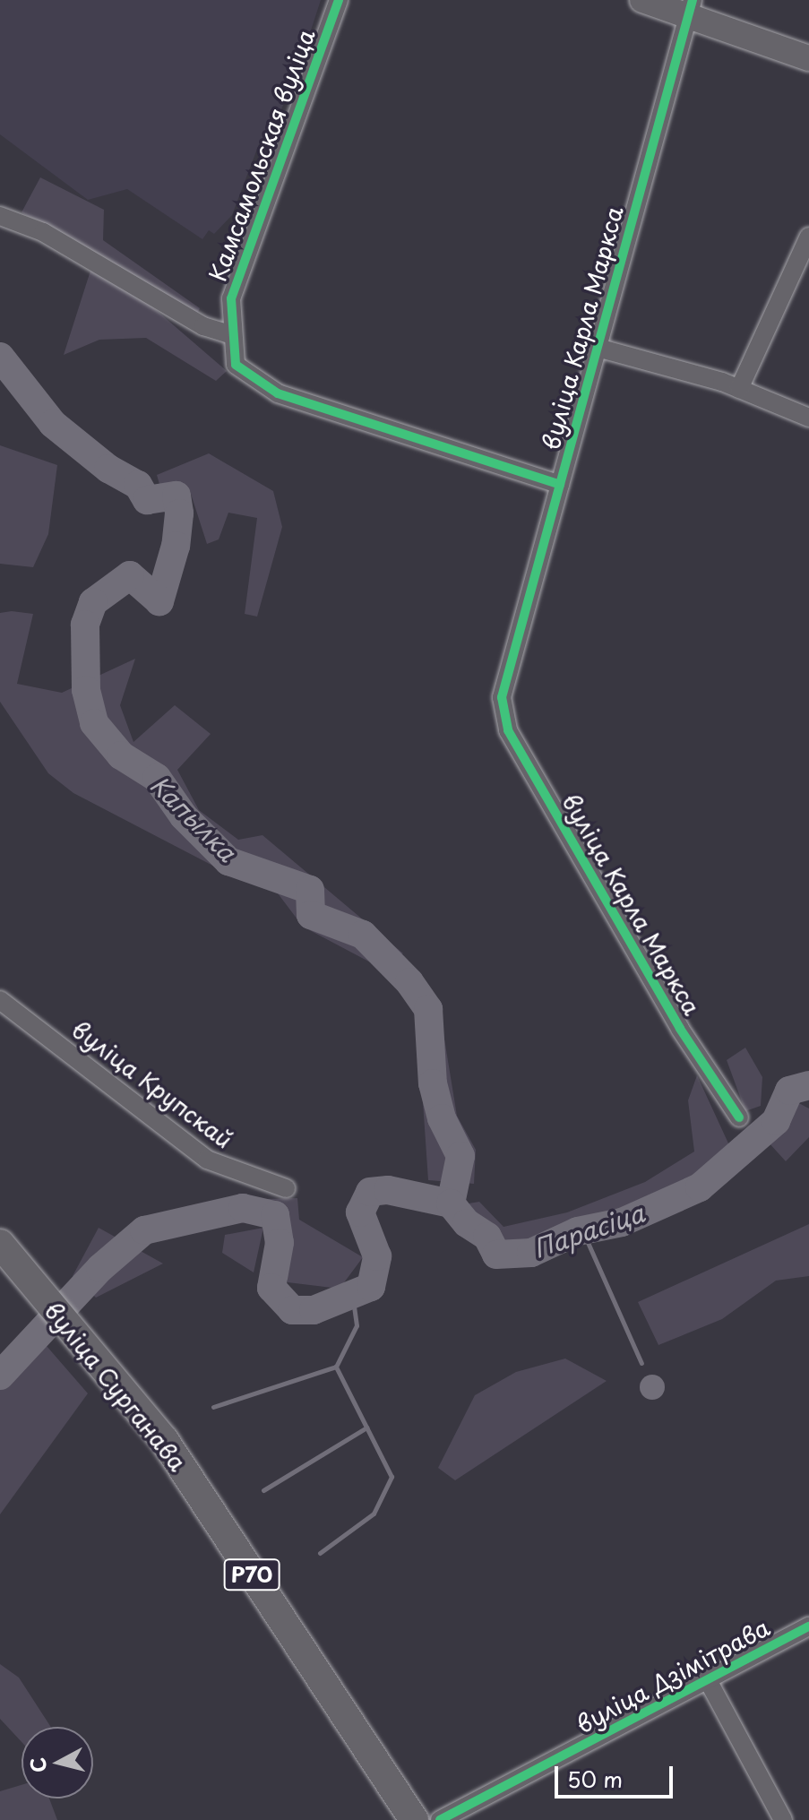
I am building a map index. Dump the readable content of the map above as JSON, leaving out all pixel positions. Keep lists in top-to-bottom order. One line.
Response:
{"streets":{"main road":["вуліца Сурганава","Р70"],"street":["Камсамольская вуліца","вуліца Карла Маркса","вуліца Крупскай","вуліца Дзімітрава"]},"crossings":[["Камсамольская вуліца","вуліца Карла Маркса"]],"water":["Капылка","Парасіца"],"scale_bar":"50 m","north":"left"}
